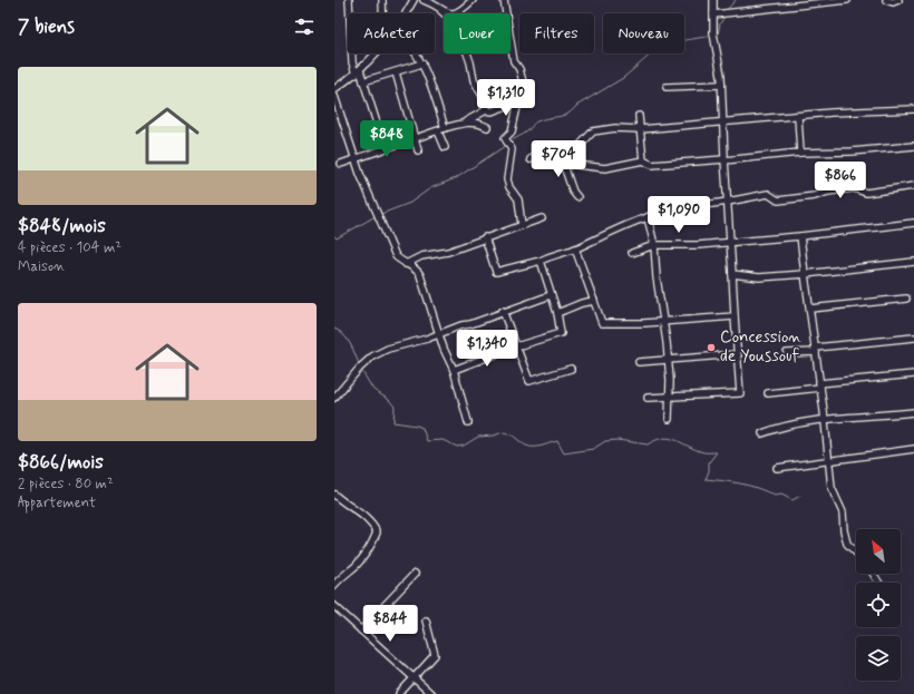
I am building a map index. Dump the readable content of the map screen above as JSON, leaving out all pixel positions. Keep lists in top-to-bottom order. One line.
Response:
{"places":["Concession de Youssouf"],"north":"top left","page":{"heading":"7 biens","chip":["Acheter","Louer","Filtres","Nouveau"],"list":[{"name":"$848/mois","note":"4 pièces · 104 m² · Maison"},{"name":"$866/mois","note":"2 pièces · 80 m² · Appartement"}],"price":["$1,310","$848","$704","$866","$1,090","$1,340","$844"]}}
